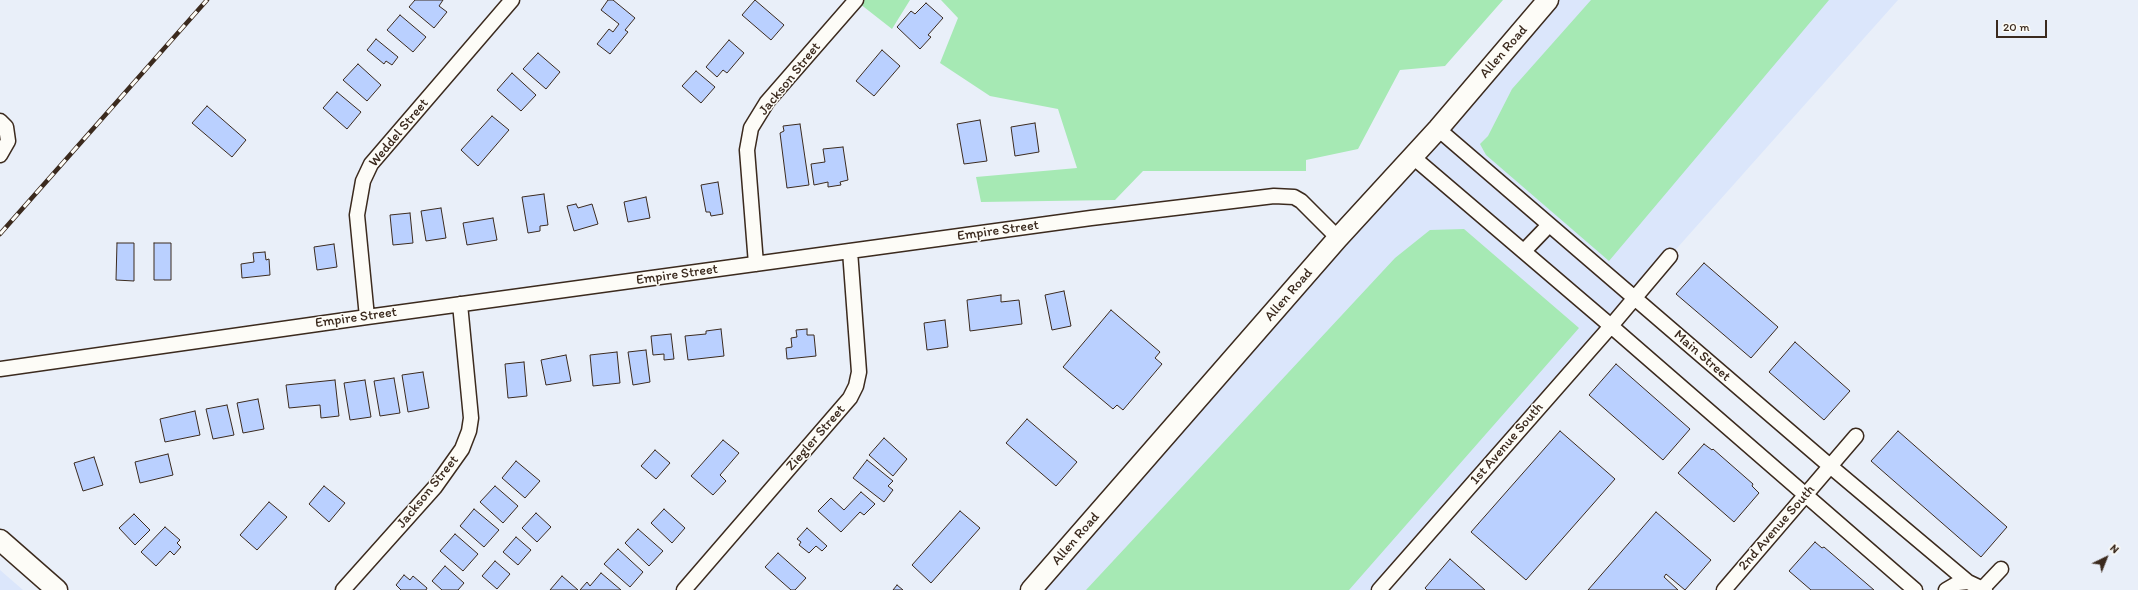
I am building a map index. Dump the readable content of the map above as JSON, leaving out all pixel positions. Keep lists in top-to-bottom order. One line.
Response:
{"streets":{"main road":["Allen Road"],"street":["Jackson Street","Weddel Street","Empire Street","Main Street","Ziegler Street","1st Avenue South","2nd Avenue South"]},"crossings":[["Allen Road","Empire Street"],["Allen Road","Main Street"],["Jackson Street","Empire Street"],["Weddel Street","Empire Street"],["Empire Street","Ziegler Street"],["Main Street","1st Avenue South"],["Main Street","2nd Avenue South"]],"scale_bar":"20 m","north":"top right"}
